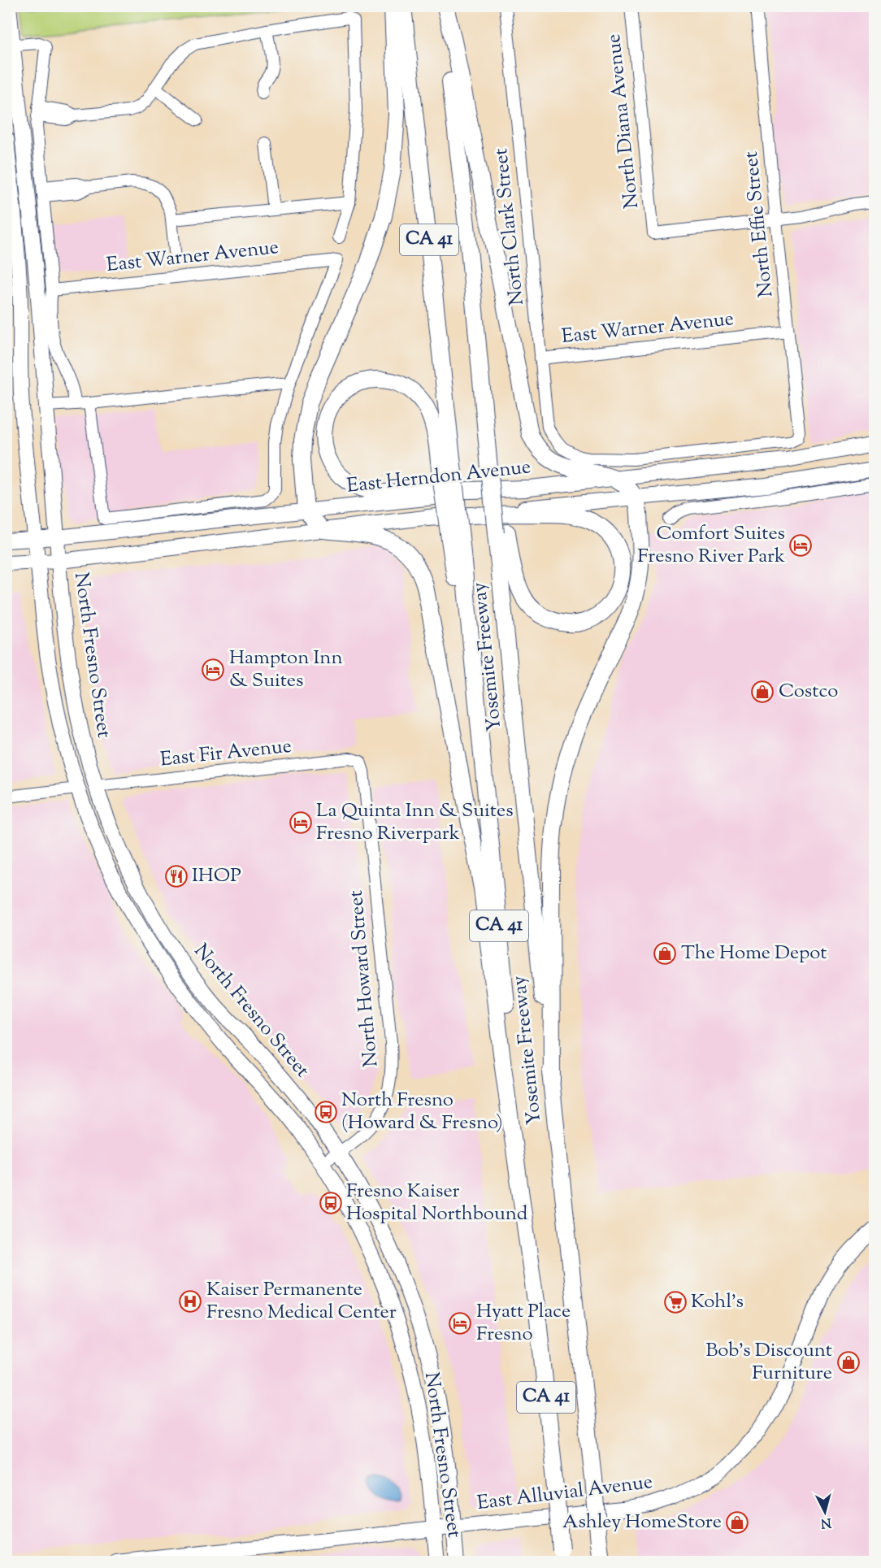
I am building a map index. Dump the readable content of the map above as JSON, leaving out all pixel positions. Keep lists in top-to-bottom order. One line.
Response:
{"streets":{"highway":["CA 41","Yosemite Freeway"],"main road":["East Herndon Avenue","North Fresno Street","East Alluvial Avenue"],"street":["North Diana Avenue","North Effie Street","North Clark Street","East Warner Avenue","East Fir Avenue","North Howard Street"]},"crossings":[["North Diana Avenue","North Effie Street"],["North Effie Street","North Clark Street"],["North Effie Street","East Warner Avenue"],["North Clark Street","East Warner Avenue"],["CA 41","Yosemite Freeway"],["East Herndon Avenue","North Fresno Street"],["North Fresno Street","East Fir Avenue"],["North Fresno Street","North Howard Street"],["North Fresno Street","East Alluvial Avenue"],["East Fir Avenue","North Howard Street"]],"places":{"hotel":["Comfort Suites Fresno River Park","Hampton Inn & Suites","La Quinta Inn & Suites Fresno Riverpark","Hyatt Place Fresno"],"shop":["Costco","The Home Depot","Bob's Discount Furniture","Ashley HomeStore"],"restaurant":["IHOP"],"bus stop":["North Fresno (Howard & Fresno)","Fresno Kaiser Hospital Northbound"],"hospital":["Kaiser Permanente Fresno Medical Center"],"supermarket":["Kohl's"]},"north":"bottom"}
